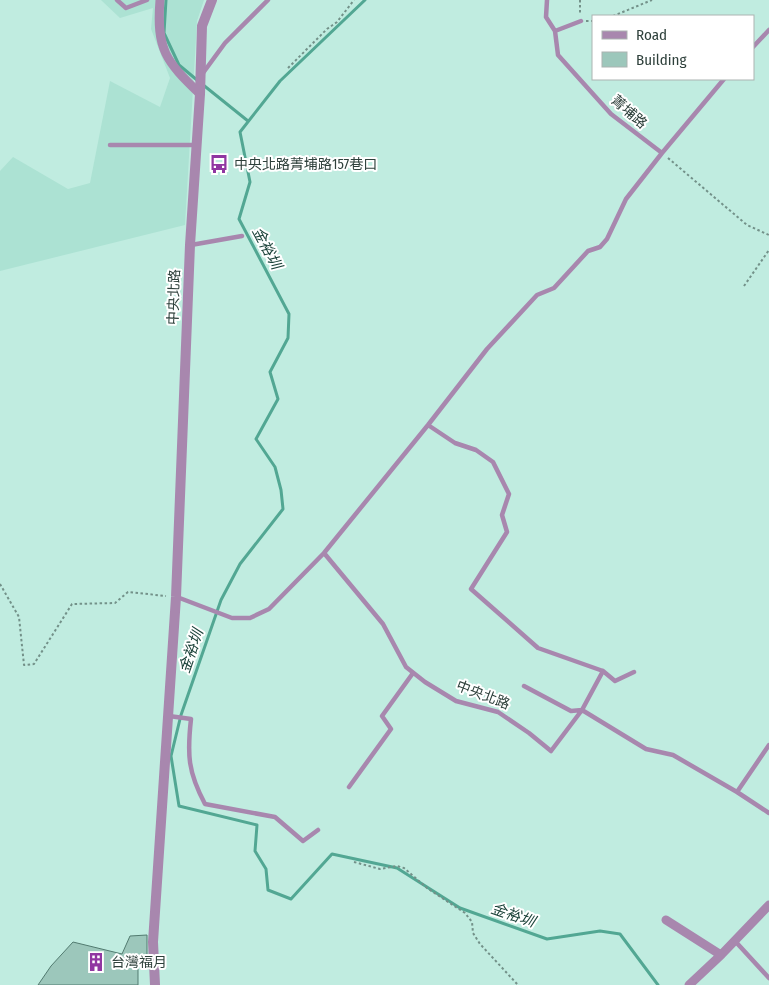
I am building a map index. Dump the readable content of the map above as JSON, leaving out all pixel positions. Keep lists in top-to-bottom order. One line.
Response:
{"streets":{"street":["中央北路"],"lane":["菁埔路"]},"water":["金裕圳"],"places":{"bus stop":["中央北路菁埔路157巷口"],"building":["台灣福月"]},"legend":["Road","Building"]}
